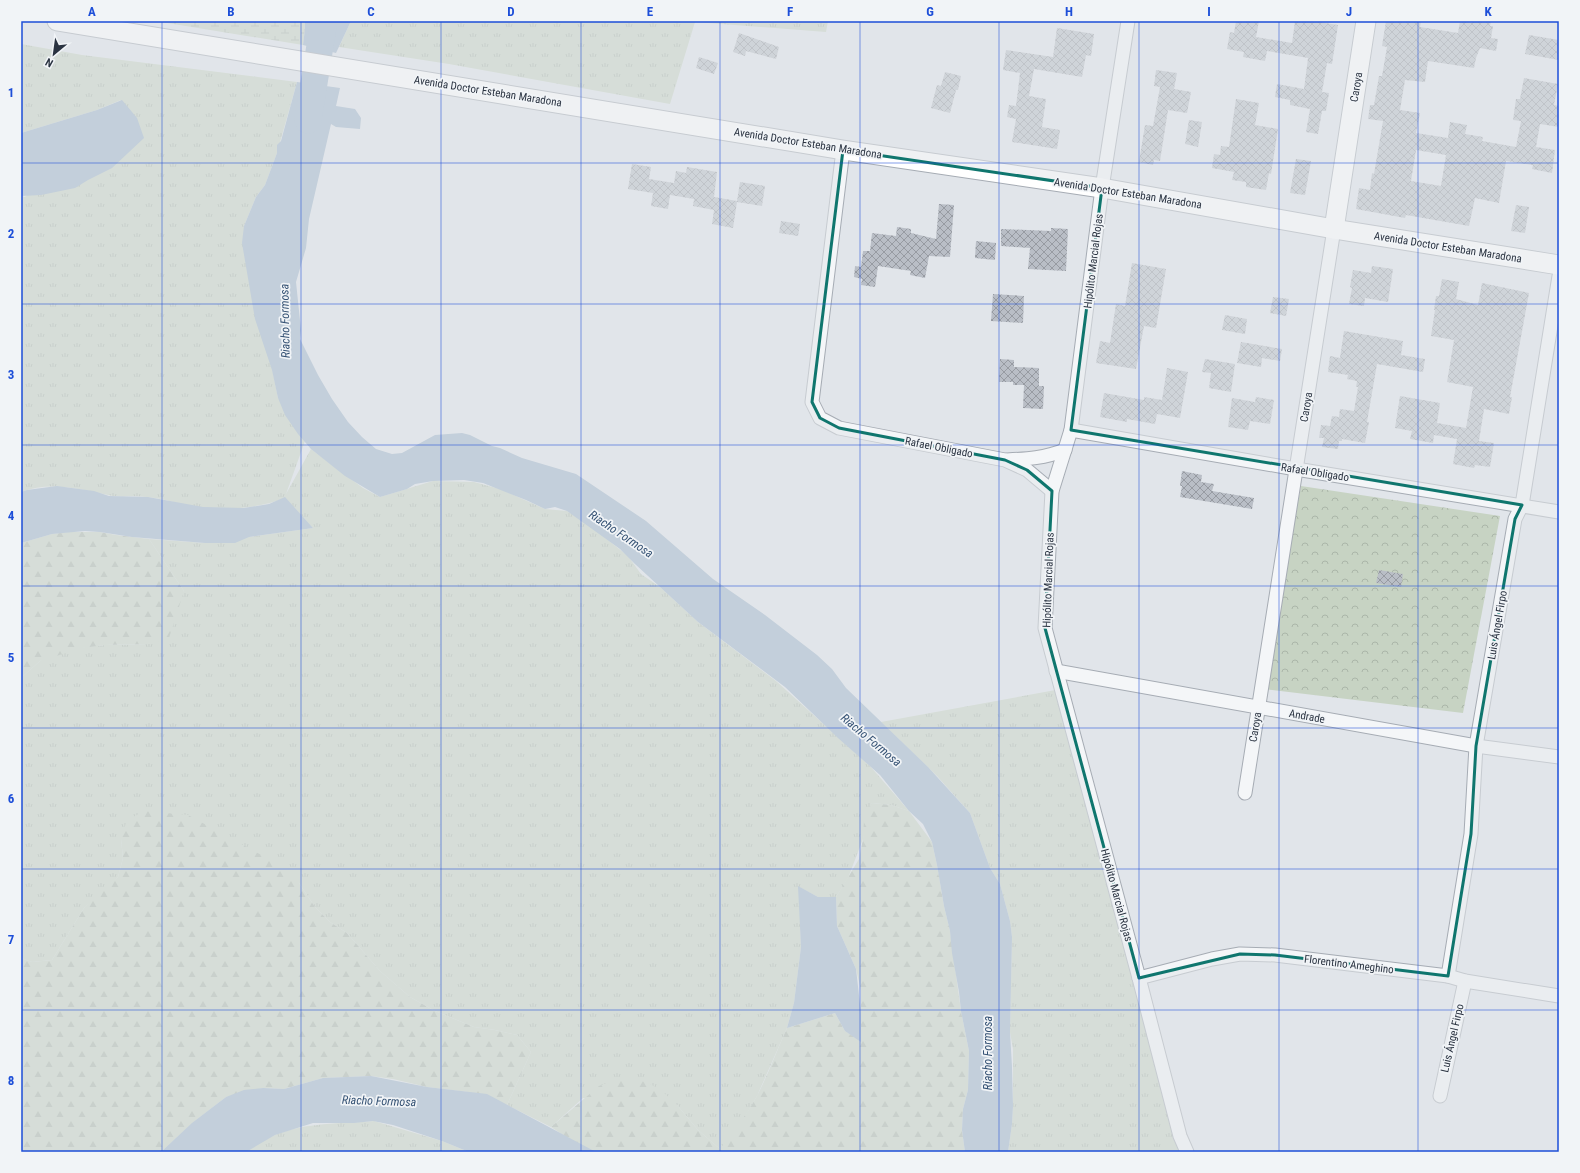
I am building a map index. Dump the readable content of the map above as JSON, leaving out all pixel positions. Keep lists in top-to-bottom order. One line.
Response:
{"streets":{"main road":["Caroya","Avenida Doctor Esteban Maradona"],"street":["Hipólito Marcial Rojas","Rafael Obligado","Luis Ángel Firpo","Andrade","Florentino Ameghino"]},"crossings":[["Caroya","Avenida Doctor Esteban Maradona"],["Caroya","Rafael Obligado"],["Caroya","Andrade"],["Avenida Doctor Esteban Maradona","Hipólito Marcial Rojas"],["Avenida Doctor Esteban Maradona","Rafael Obligado"],["Hipólito Marcial Rojas","Rafael Obligado"],["Hipólito Marcial Rojas","Andrade"],["Hipólito Marcial Rojas","Florentino Ameghino"],["Rafael Obligado","Luis Ángel Firpo"],["Luis Ángel Firpo","Andrade"],["Luis Ángel Firpo","Florentino Ameghino"]],"water":["Riacho Formosa"],"north":"bottom left","grid":{"columns":["A","B","C","D","E","F","G","H","I","J","K"],"rows":["1","2","3","4","5","6","7","8"]}}
